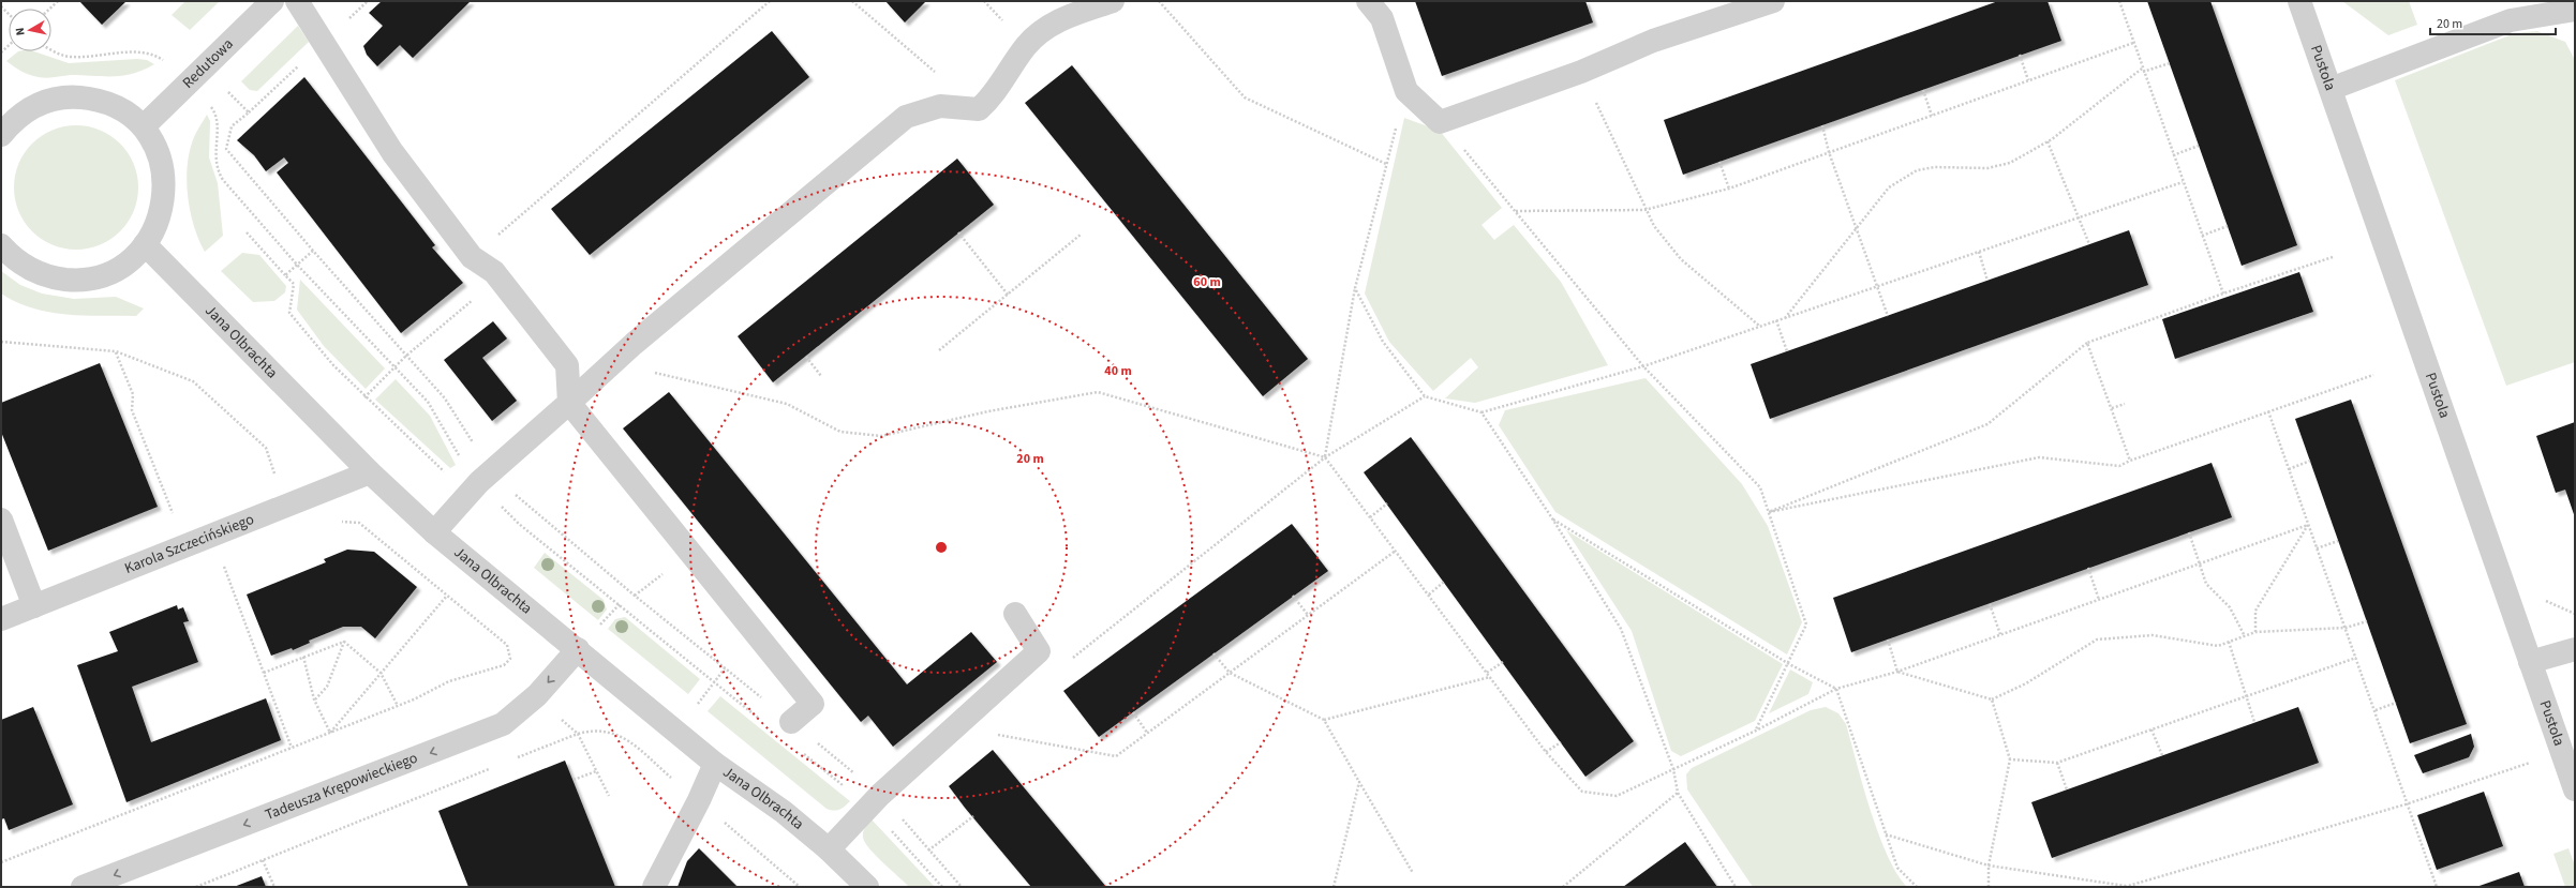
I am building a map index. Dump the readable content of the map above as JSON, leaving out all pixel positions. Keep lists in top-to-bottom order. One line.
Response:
{"streets":{"street":["Redutowa","Pustola","Jana Olbrachta","Karola Szczecińskiego","Tadeusza Krępowieckiego"]},"crossings":[["Jana Olbrachta","Karola Szczecińskiego"],["Jana Olbrachta","Tadeusza Krępowieckiego"]],"one_way":["Tadeusza Krępowieckiego"],"scale_bar":"20 m","north":"left","rings":["60 m","40 m","20 m"]}
